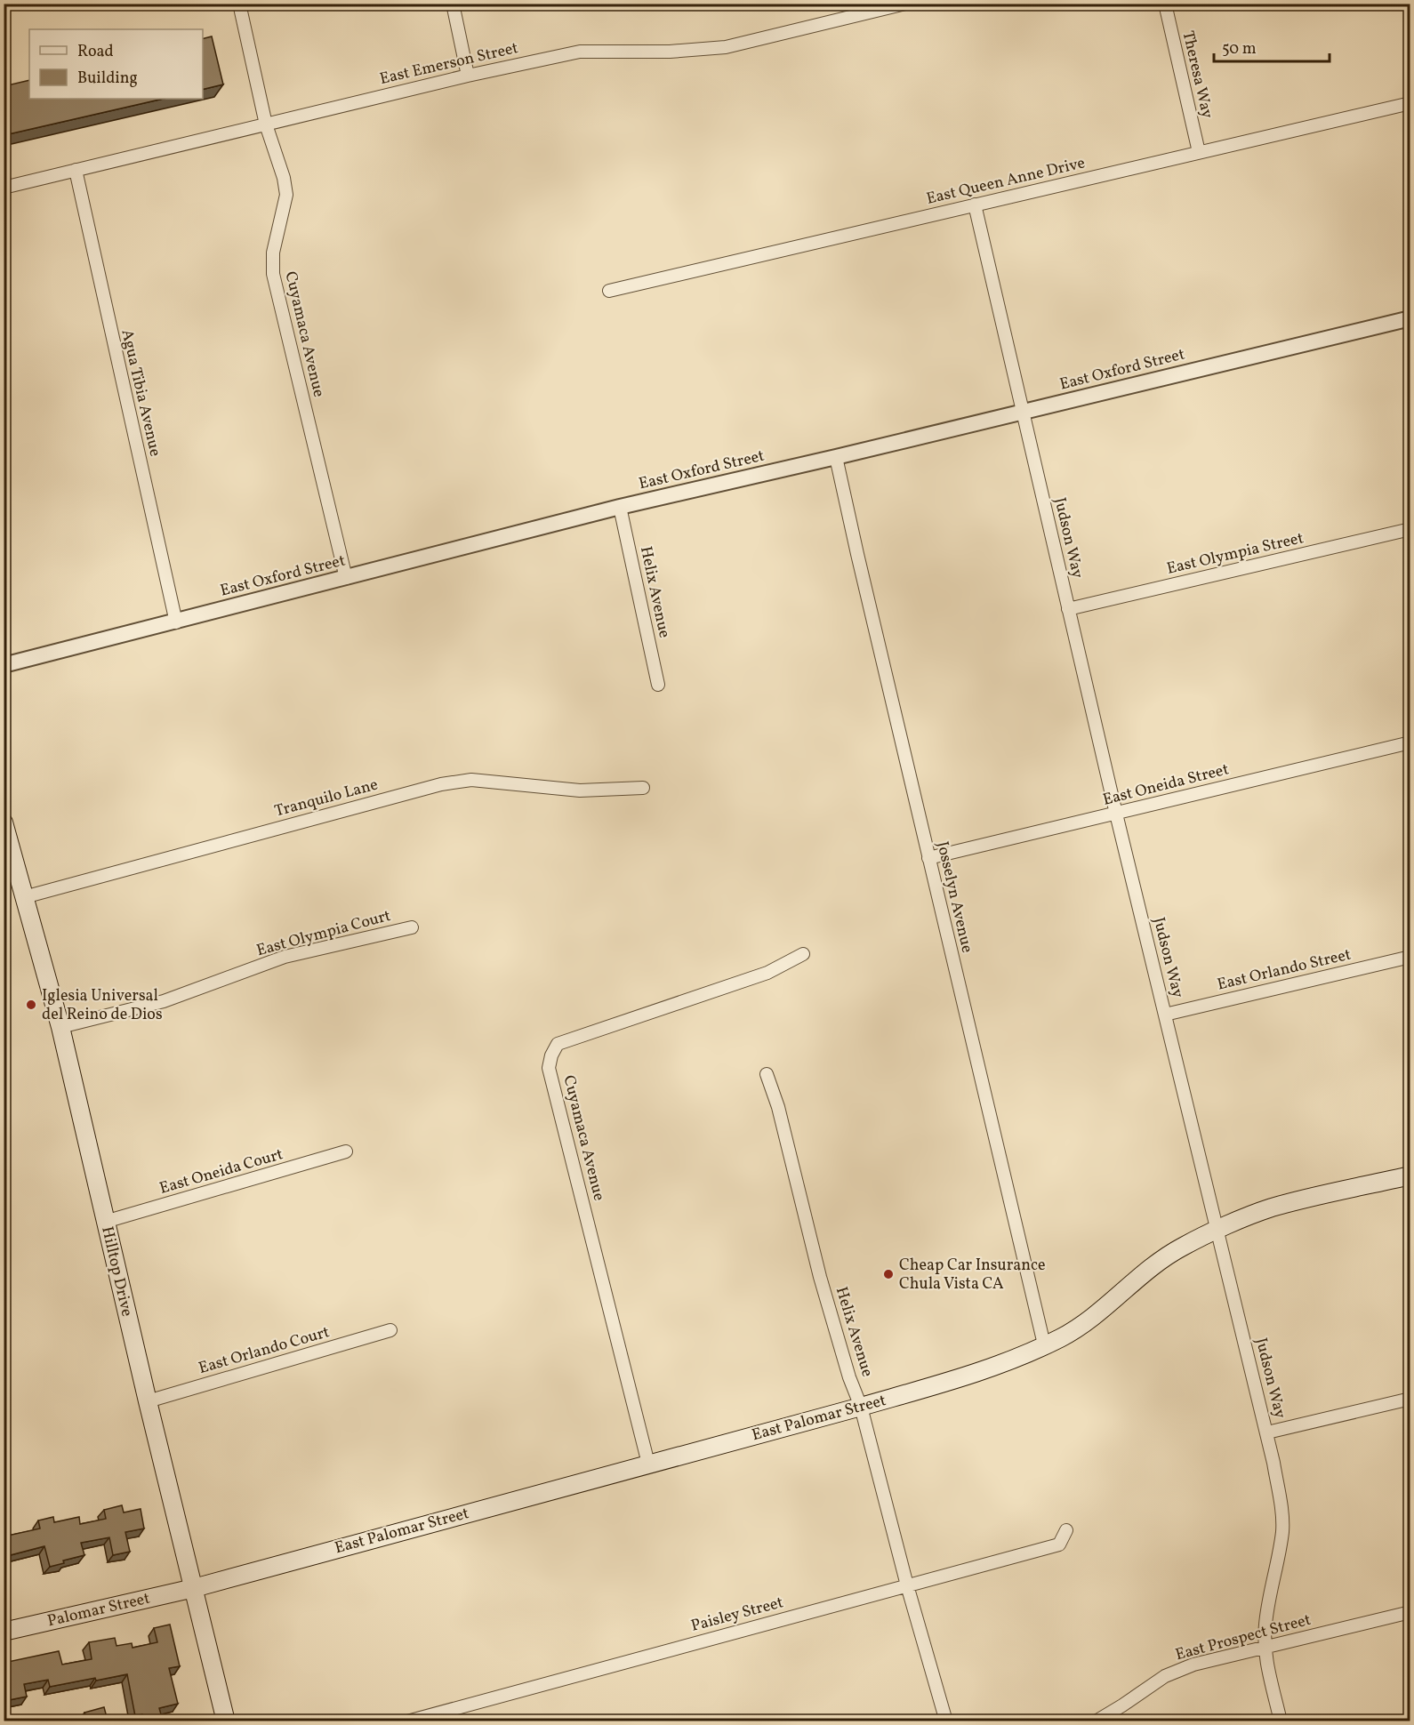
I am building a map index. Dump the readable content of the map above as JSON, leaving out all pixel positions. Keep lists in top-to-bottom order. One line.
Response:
{"streets":{"main road":["Hilltop Drive","East Palomar Street","Palomar Street"],"street":["East Emerson Street","Theresa Way","East Queen Anne Drive","Cuyamaca Avenue","East Oxford Street","Agua Tibia Avenue","Judson Way","East Olympia Street","Helix Avenue","East Oneida Street","Tranquilo Lane","Josselyn Avenue","East Olympia Court","East Orlando Street","East Oneida Court","East Orlando Court","Paisley Street","East Prospect Street"]},"crossings":[["East Emerson Street","Cuyamaca Avenue"],["East Emerson Street","Agua Tibia Avenue"],["Theresa Way","East Queen Anne Drive"],["East Queen Anne Drive","Judson Way"],["Cuyamaca Avenue","East Oxford Street"],["Cuyamaca Avenue","East Palomar Street"],["East Oxford Street","Agua Tibia Avenue"],["East Oxford Street","Judson Way"],["East Oxford Street","Helix Avenue"],["East Oxford Street","Josselyn Avenue"],["Judson Way","East Olympia Street"],["Judson Way","East Oneida Street"],["Judson Way","East Orlando Street"],["Judson Way","East Palomar Street"],["Judson Way","East Prospect Street"],["Helix Avenue","East Palomar Street"],["Helix Avenue","Paisley Street"],["East Oneida Street","Josselyn Avenue"],["Tranquilo Lane","Hilltop Drive"],["Josselyn Avenue","East Palomar Street"],["East Olympia Court","Hilltop Drive"],["East Oneida Court","Hilltop Drive"],["Hilltop Drive","East Orlando Court"],["Hilltop Drive","East Palomar Street"],["Hilltop Drive","Palomar Street"],["East Palomar Street","Palomar Street"]],"places":["Iglesia Universal del Reino de Dios","Cheap Car Insurance Chula Vista CA"],"legend":["Road","Building"],"scale_bar":"50 m"}
